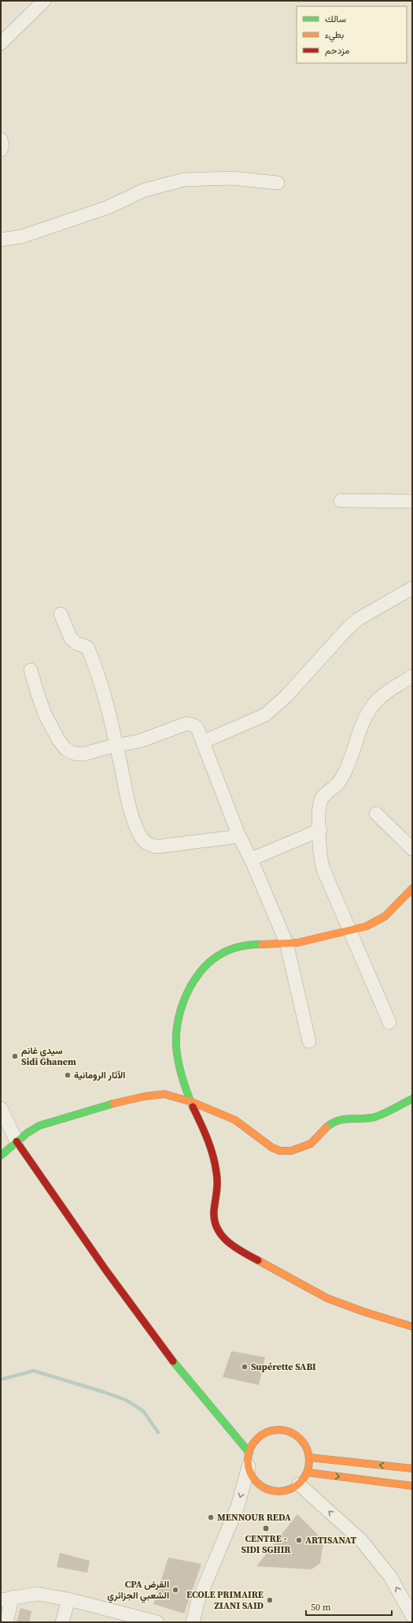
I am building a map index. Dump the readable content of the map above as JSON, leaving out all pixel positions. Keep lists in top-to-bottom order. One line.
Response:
{"places":{"other":["سيدي غانم Sidi Ghanem","الآثار الرومانية","Supérette SABI","MENNOUR REDA","ARTISANAT","CPA القرض الشعبي الجزائري","ECOLE PRIMAIRE ZIANI SAID"],"transit":["CENTRE - SIDI SGHIR"]},"legend":["سالك","بطيء","مزدحم"],"scale_bar":"50 m"}
